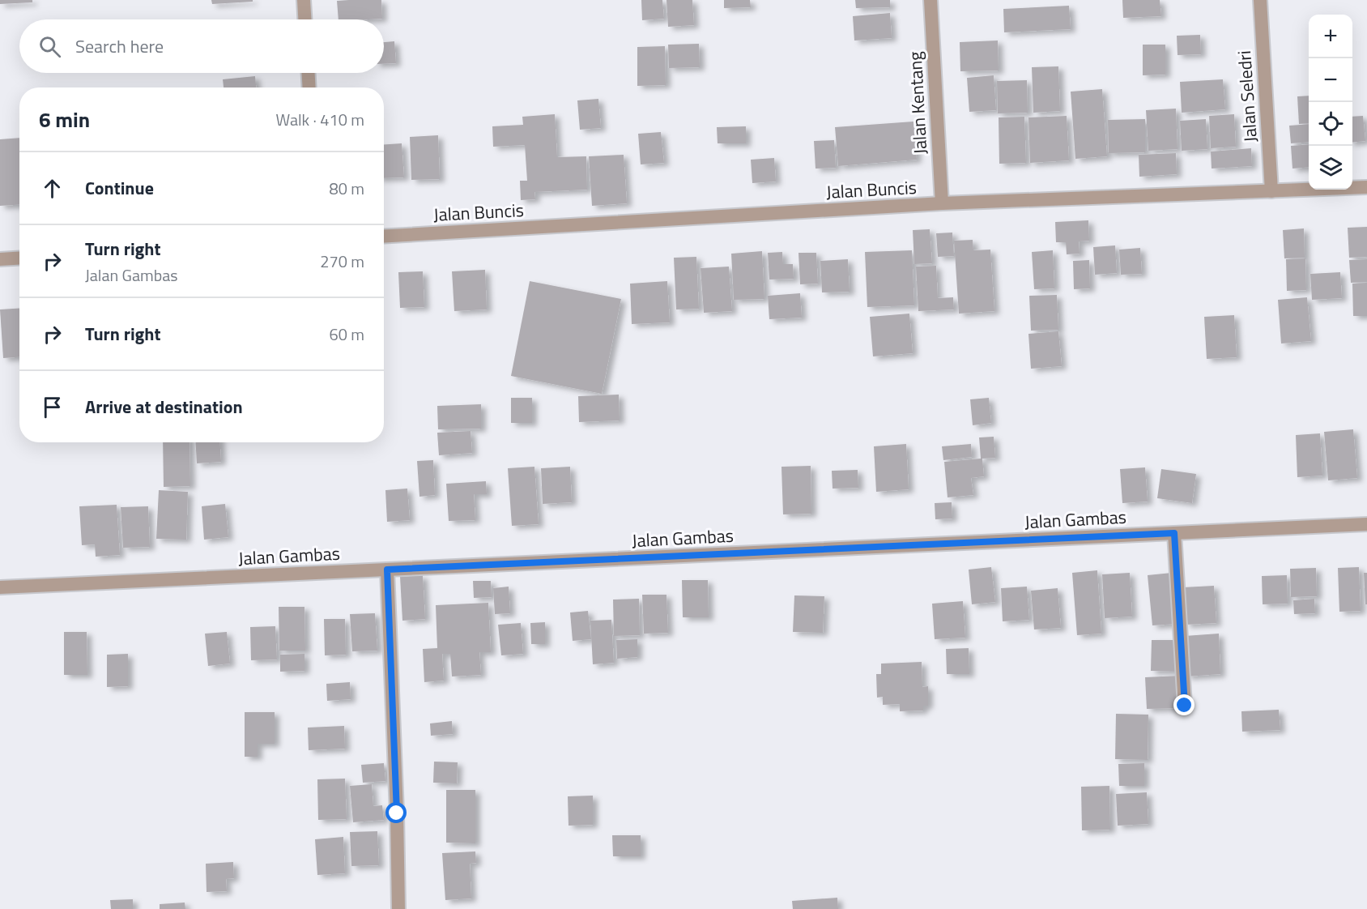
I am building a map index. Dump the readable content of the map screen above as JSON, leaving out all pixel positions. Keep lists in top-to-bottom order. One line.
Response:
{"streets":{"street":["Jalan Seledri","Jalan Kentang","Jalan Buncis","Jalan Gambas"]},"crossings":[["Jalan Seledri","Jalan Buncis"],["Jalan Kentang","Jalan Buncis"]],"page":{"map_buttons":["+","−"],"search":"Search here","heading":["6 min","Walk · 410 m"],"list":[["Continue","80 m"],["Turn right","Jalan Gambas","270 m"],["Turn right","60 m"],"Arrive at destination"]}}
